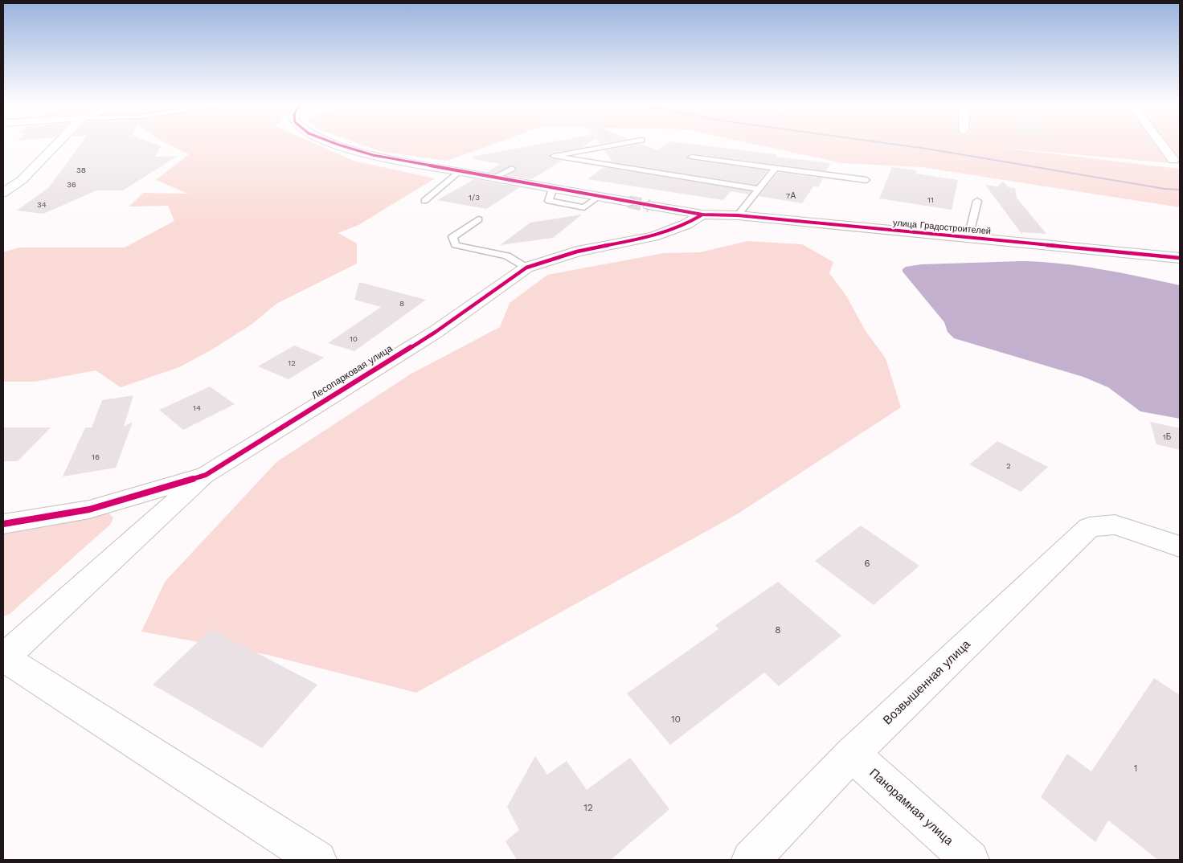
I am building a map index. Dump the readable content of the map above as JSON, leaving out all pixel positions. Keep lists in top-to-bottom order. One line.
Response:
{"streets":{"street":["улица Градостроителей","Лесопарковая улица","Возвышенная улица","Панорамная улица"]},"crossings":[["улица Градостроителей","Лесопарковая улица"],["Возвышенная улица","Панорамная улица"]],"house_numbers":["38","36","7А","1/3","11","34","8","10","12","14","1Б","16","2","6","8","10","1","12"]}
